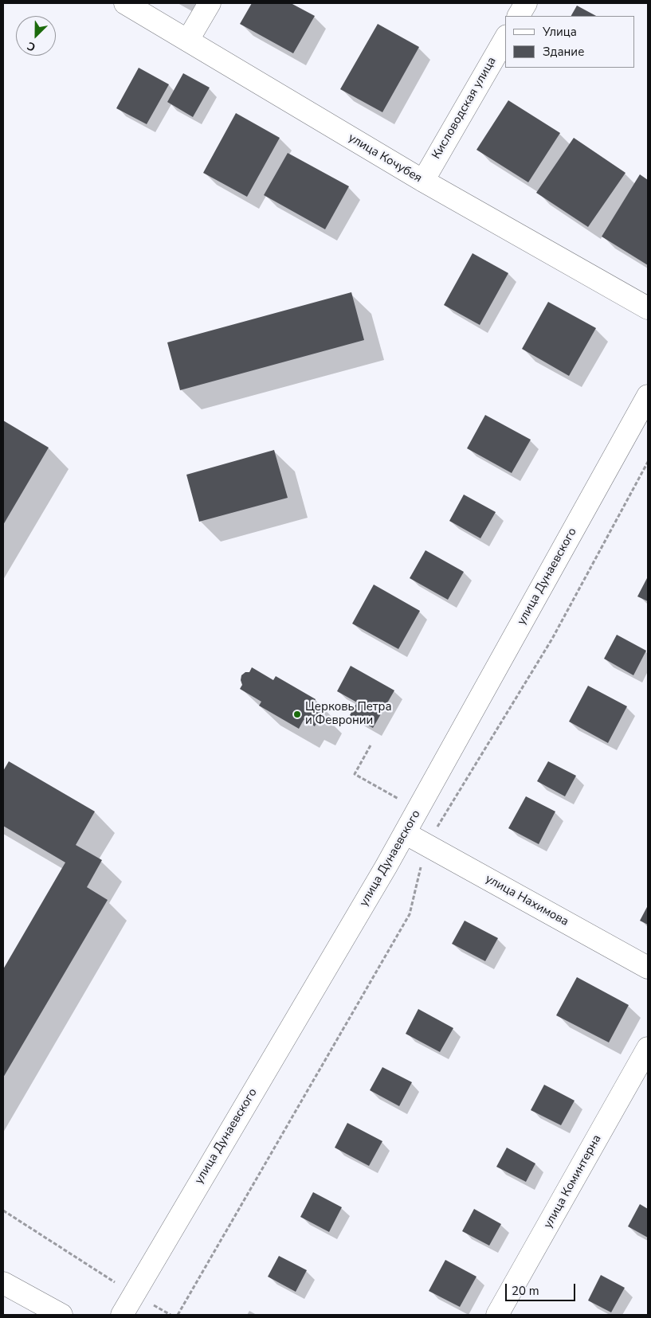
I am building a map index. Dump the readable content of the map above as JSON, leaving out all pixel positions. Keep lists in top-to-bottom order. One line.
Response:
{"streets":{"street":["Кисловодская улица","улица Кочубея","улица Дунаевского","улица Нахимова","улица Коминтерна"]},"crossings":[["Кисловодская улица","улица Кочубея"],["улица Дунаевского","улица Нахимова"]],"places":["Церковь Петра и Февронии"],"legend":["Улица","Здание"],"scale_bar":"20 m","north":"bottom left"}
